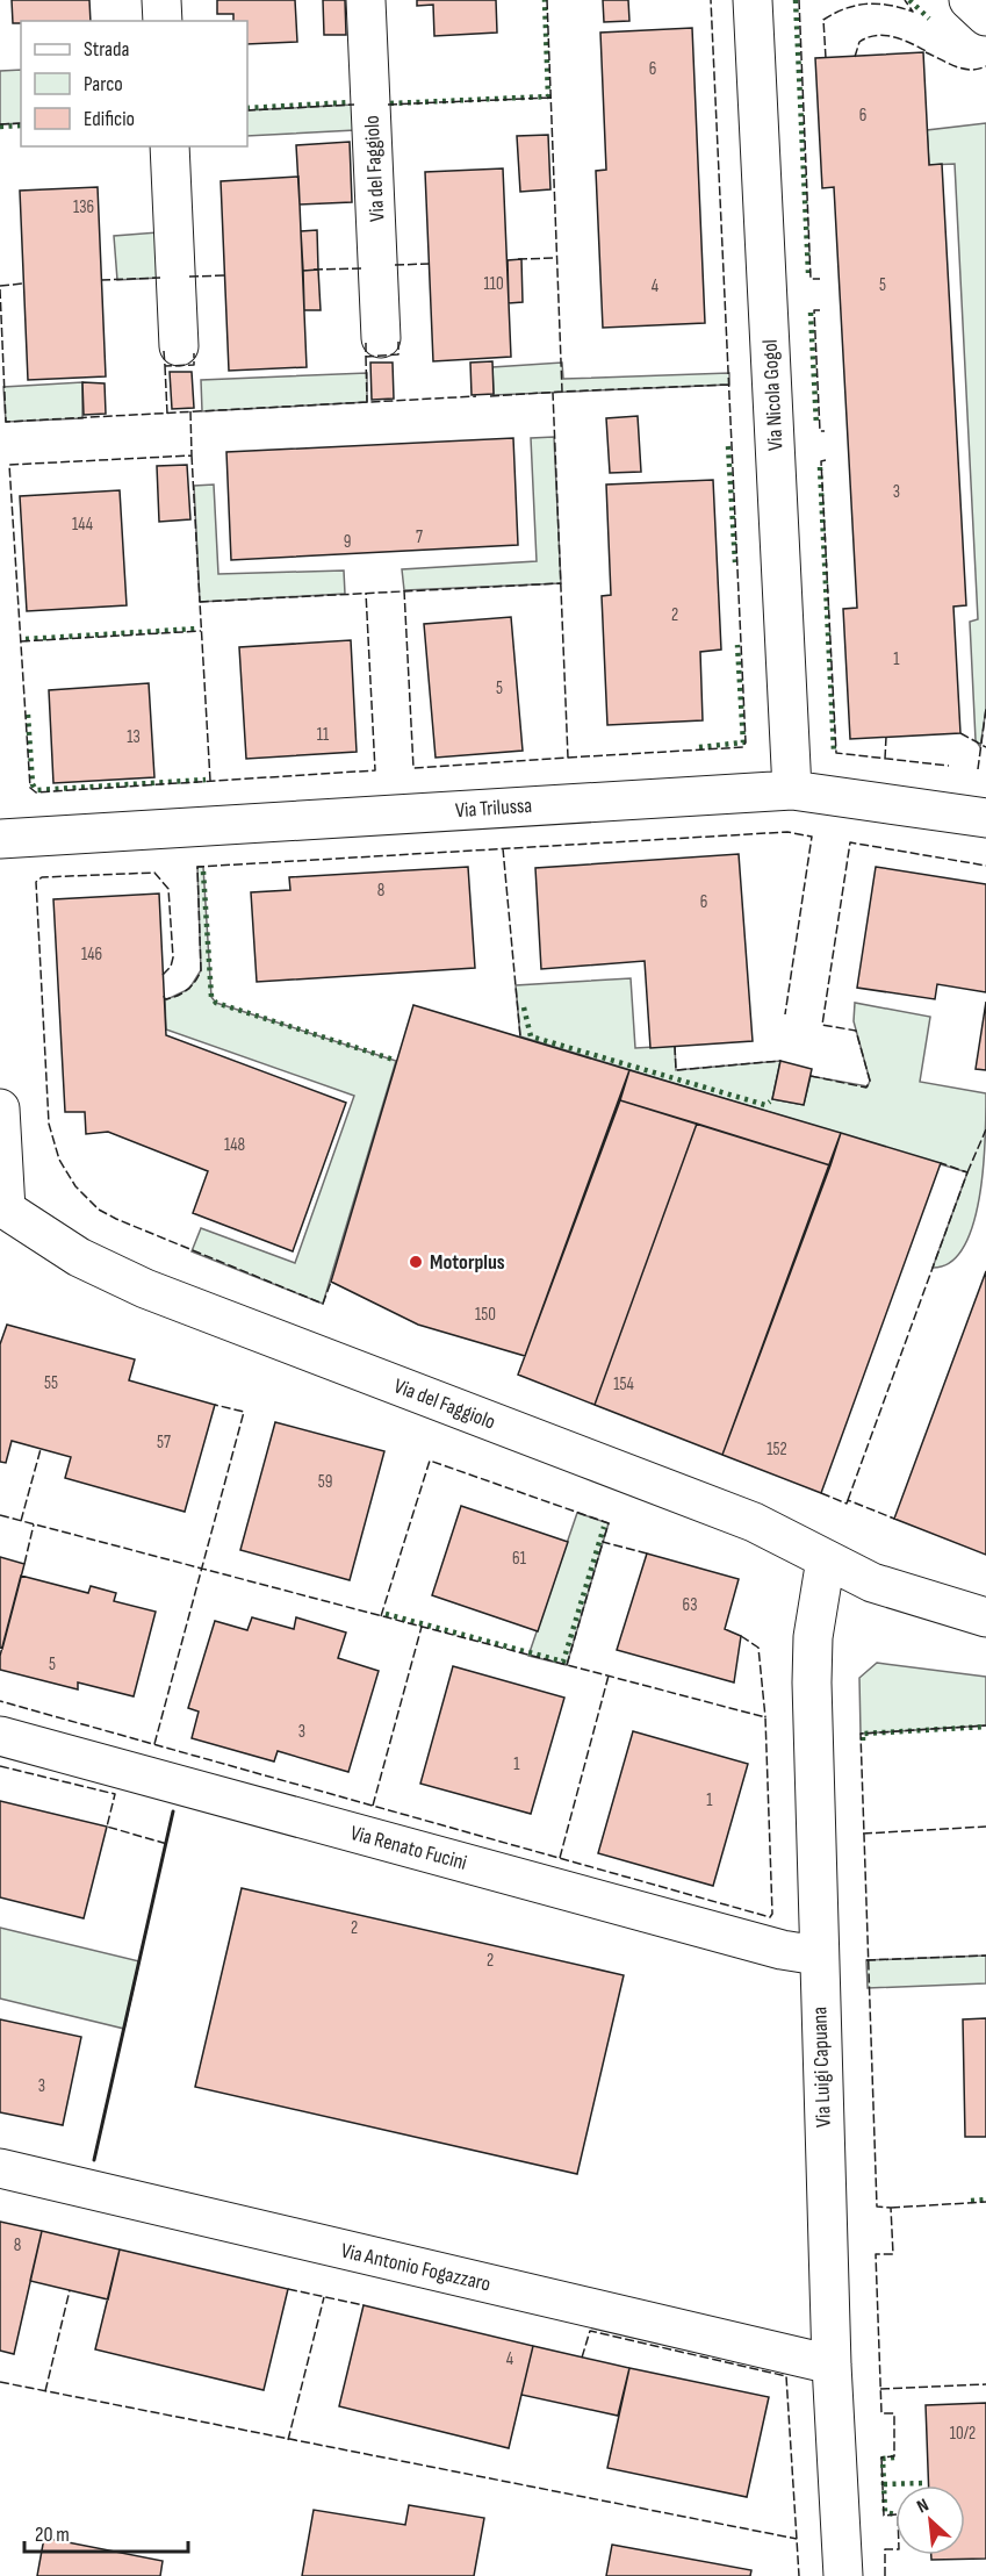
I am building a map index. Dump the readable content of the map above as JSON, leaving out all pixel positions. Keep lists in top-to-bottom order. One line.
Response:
{"streets":{"street":["Via del Faggiolo","Via Nicola Gogol","Via Trilussa","Via Renato Fucini","Via Luigi Capuana","Via Antonio Fogazzaro"]},"crossings":[["Via del Faggiolo","Via Luigi Capuana"],["Via Nicola Gogol","Via Trilussa"],["Via Renato Fucini","Via Luigi Capuana"],["Via Luigi Capuana","Via Antonio Fogazzaro"]],"places":["Motorplus"],"house_numbers":["6","6","136","110","5","4","3","144","7","9","2","1","5","11","13","8","6","146","148","150","55","154","57","152","59","61","63","5","3","1","1","2","2","3","8","4","10/2"],"legend":["Strada","Parco","Edificio"],"scale_bar":"20 m","north":"top left"}
